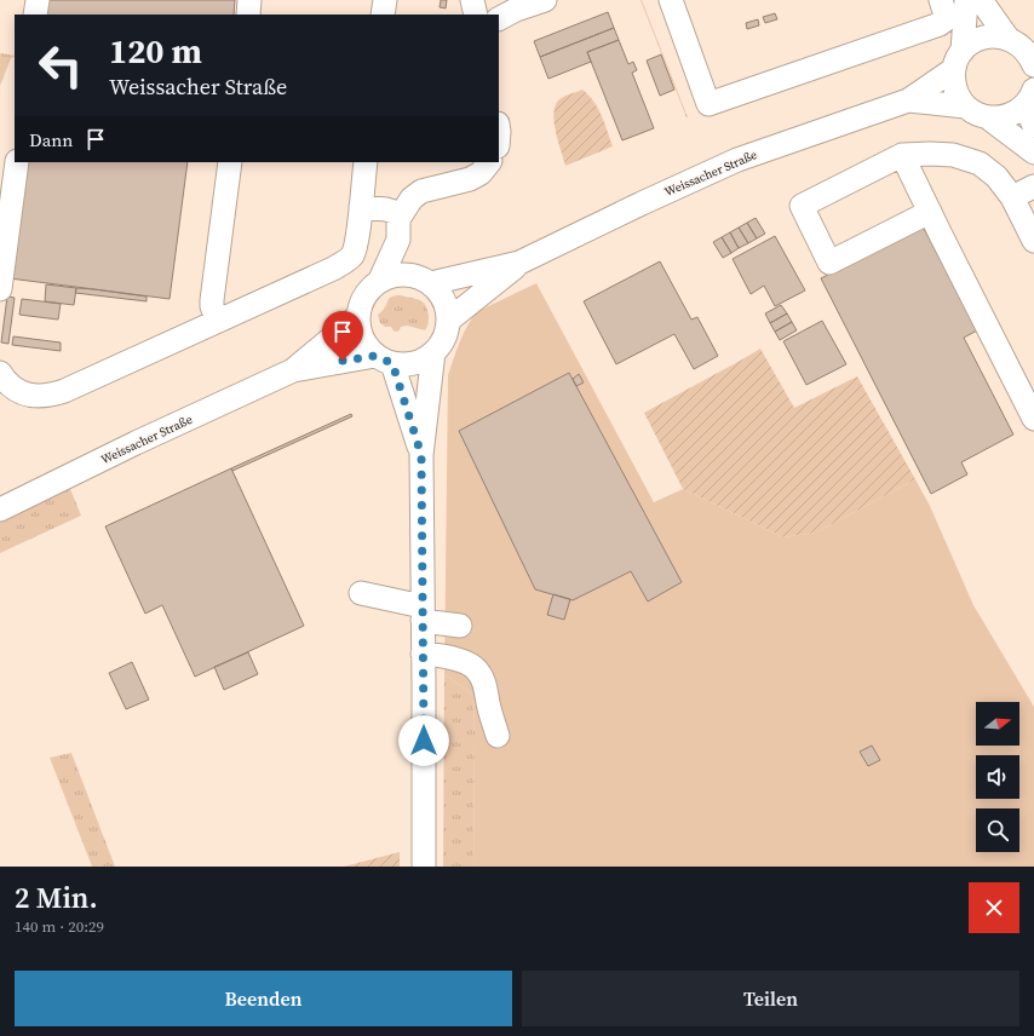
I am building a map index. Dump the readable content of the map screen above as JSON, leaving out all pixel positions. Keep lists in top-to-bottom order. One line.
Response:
{"streets":{"street":["Weissacher Straße"]},"north":"right","page":{"turn":["120 m","Weissacher Straße"],"then":"Dann","heading":["2 Min.","140 m · 20:29"],"buttons":["Beenden","Teilen"]}}
